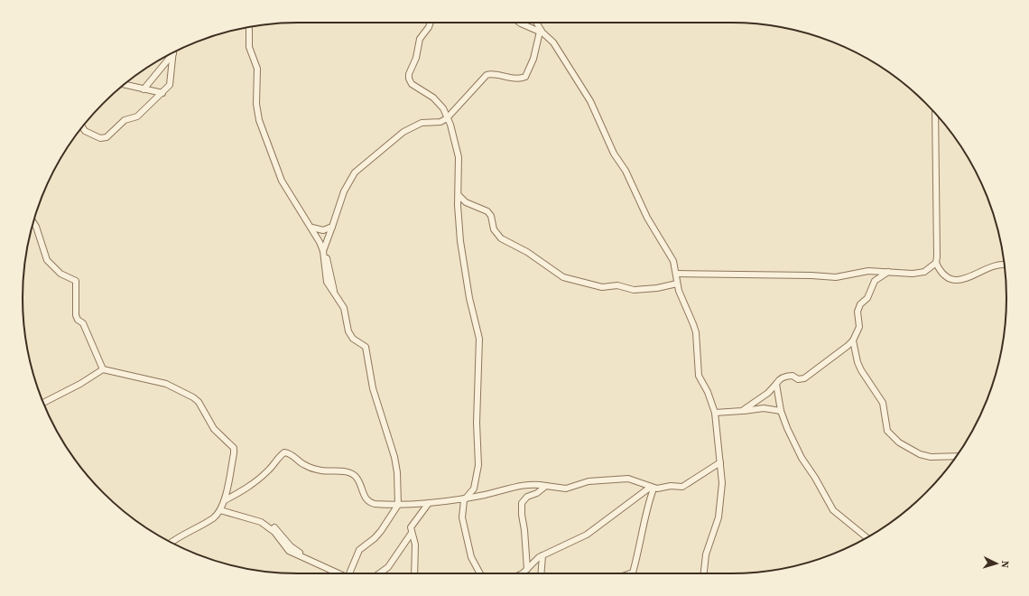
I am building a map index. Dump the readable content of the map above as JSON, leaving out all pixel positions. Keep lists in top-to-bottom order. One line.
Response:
{"north":"right"}
